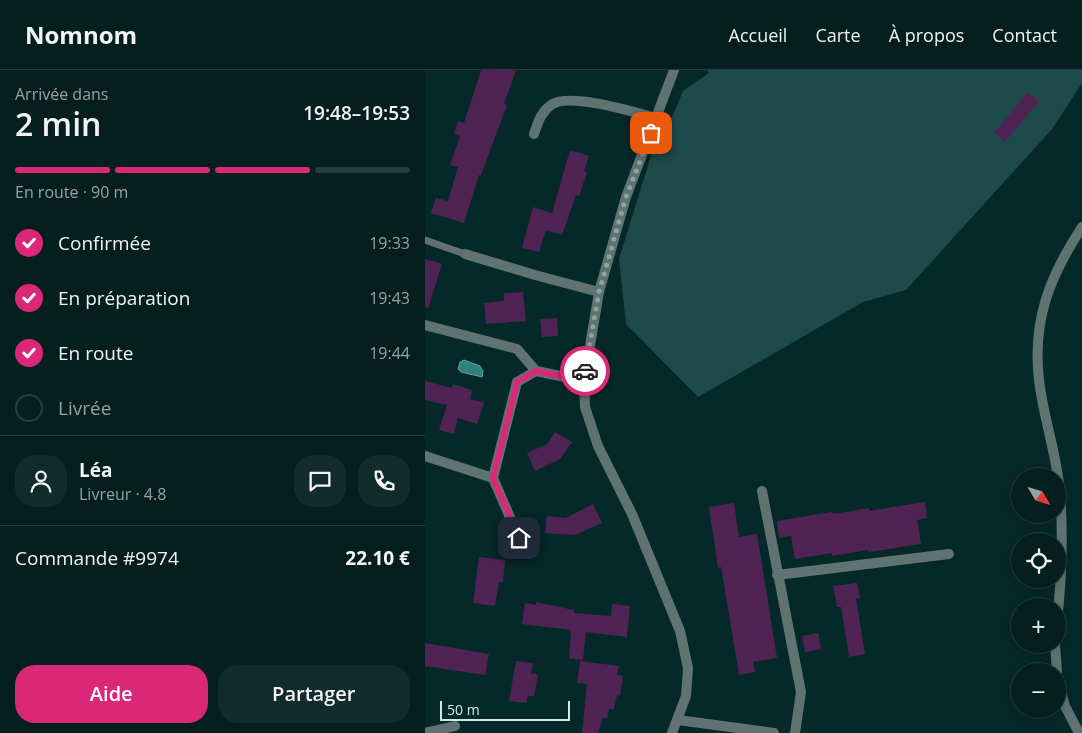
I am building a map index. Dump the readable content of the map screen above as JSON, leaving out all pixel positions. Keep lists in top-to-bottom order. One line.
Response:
{"scale_bar":"50 m","north":"bottom right","page":{"header":"Nomnom","nav":["Accueil","Carte","À propos","Contact"],"heading":["2 min","Arrivée dans","19:48–19:53"],"panel":["Léa","Livreur · 4.8","Commande #9974","22.10 €"],"bar":"En route · 90 m","list":[["Confirmée","19:33"],["En préparation","19:43"],["En route","19:44"],"Livrée"],"map_buttons":["+","−"],"buttons":["Aide","Partager"],"scale":"50 m"}}
